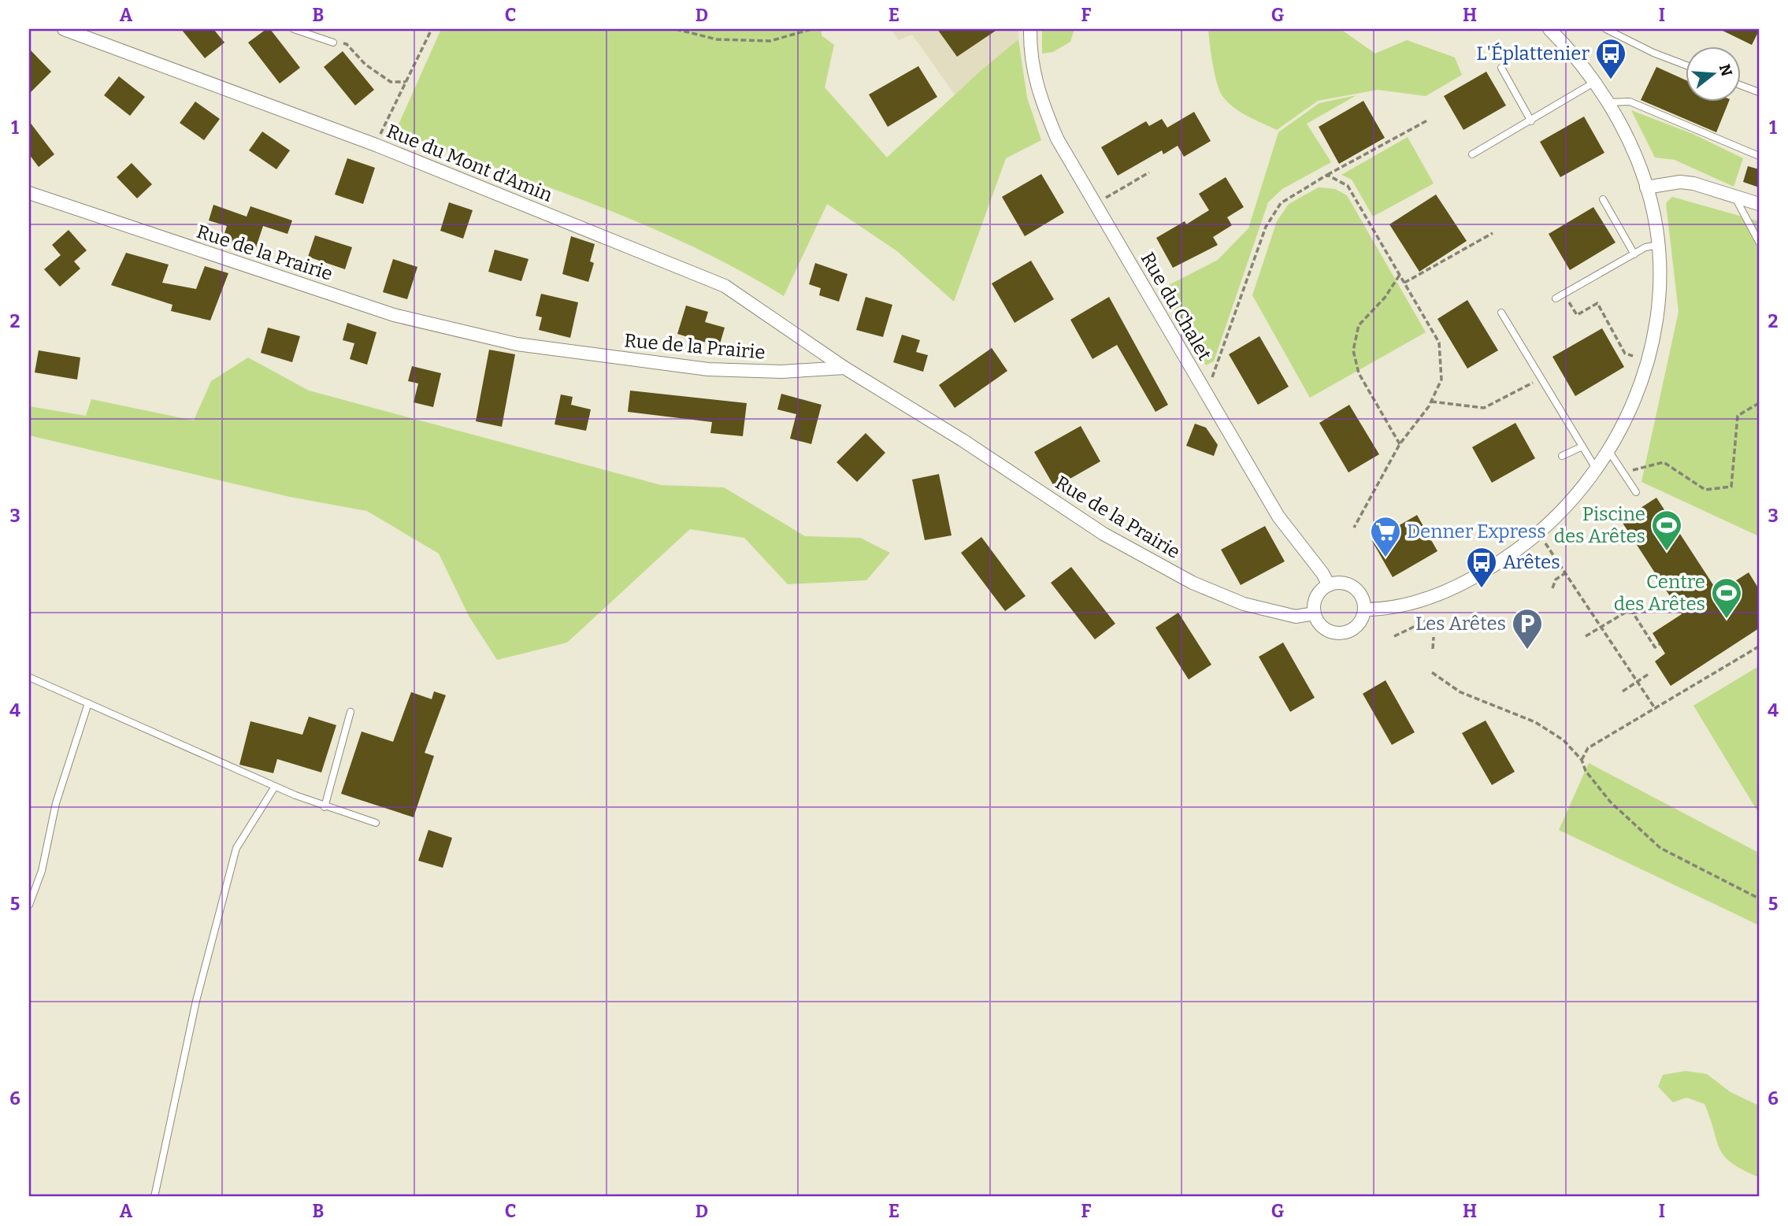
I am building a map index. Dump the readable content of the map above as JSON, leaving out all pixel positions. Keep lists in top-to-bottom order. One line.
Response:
{"streets":{"street":["Rue du Mont d'Amin","Rue de la Prairie","Rue du Chalet"]},"crossings":[["Rue du Mont d'Amin","Rue de la Prairie"],["Rue de la Prairie","Rue du Chalet"]],"places":{"bus stop":["L'Éplattenier","Arêtes"],"sports":["Piscine des Arêtes","Centre des Arêtes"],"supermarket":["Denner Express"],"parking":["Les Arêtes"]},"north":"right","grid":{"columns":["A","B","C","D","E","F","G","H","I"],"rows":["1","2","3","4","5","6"]}}
